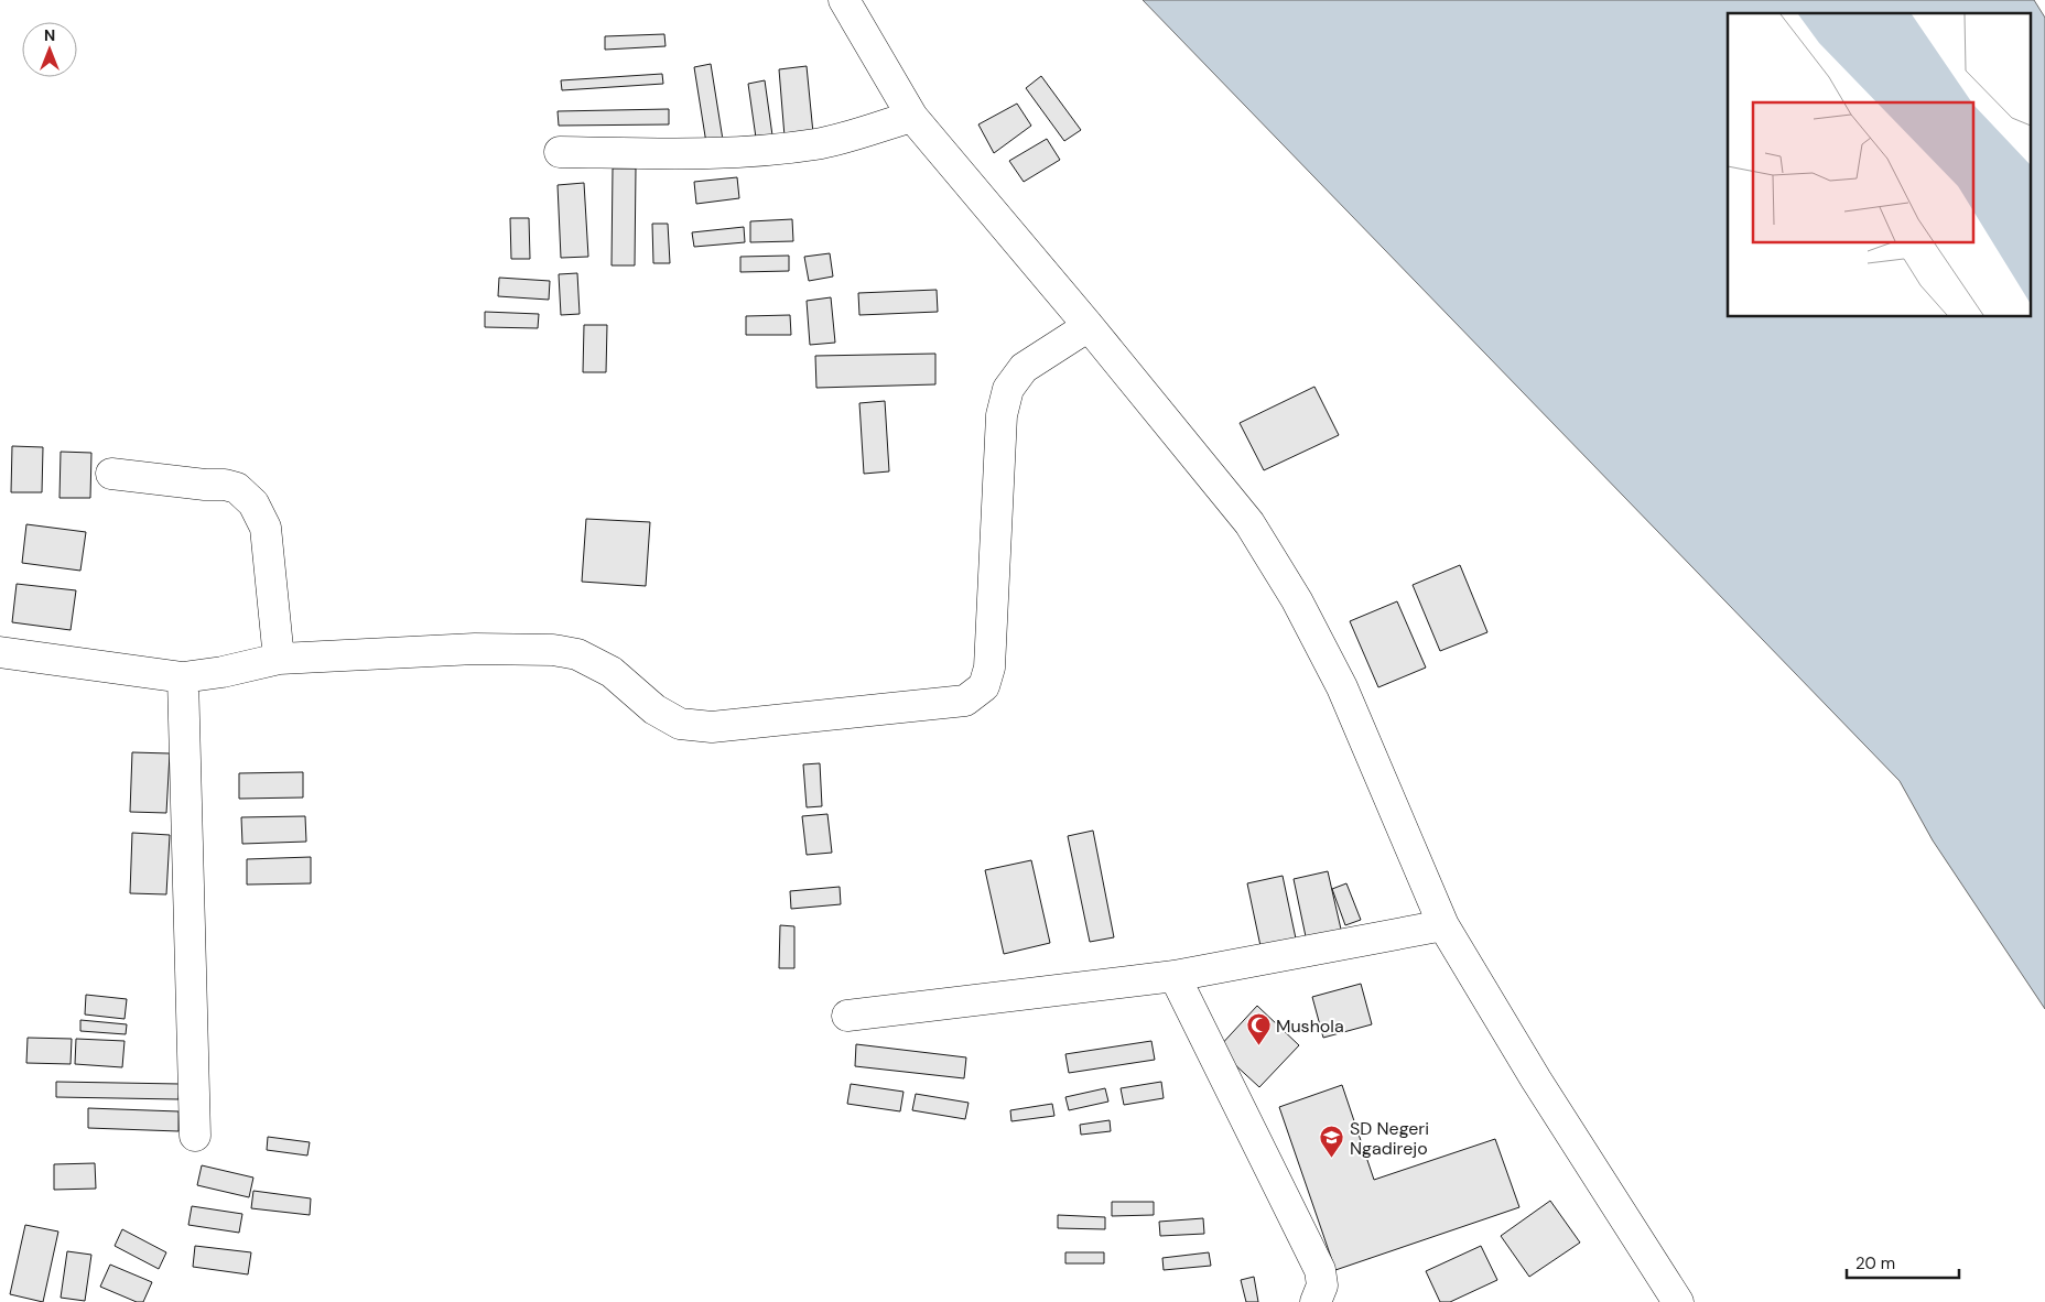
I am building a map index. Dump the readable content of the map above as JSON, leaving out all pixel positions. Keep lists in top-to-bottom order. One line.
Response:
{"places":{"mosque":["Mushola"],"school or university":["SD Negeri Ngadirejo"]},"scale_bar":"20 m","north":"top"}
